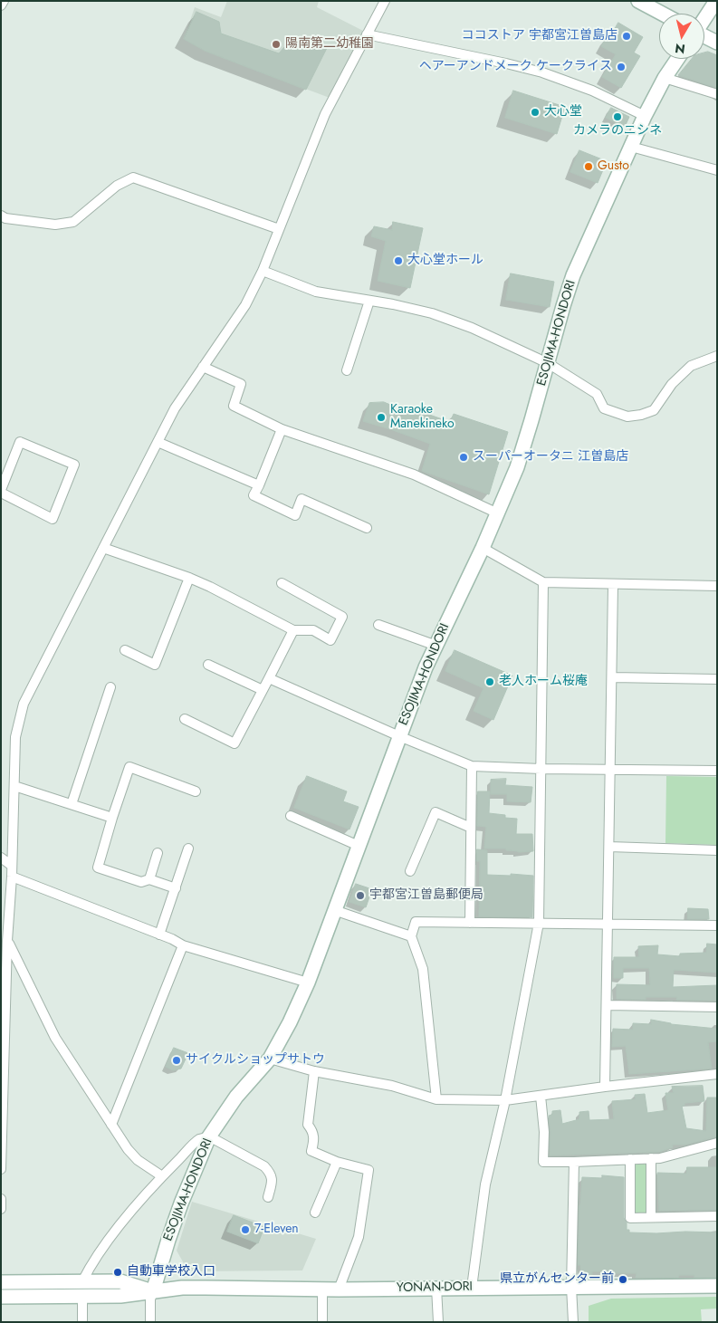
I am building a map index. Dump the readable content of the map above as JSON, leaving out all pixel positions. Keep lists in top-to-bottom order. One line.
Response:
{"streets":{"street":["ESOJIMA-HONDORI","YONAN-DORI"]},"crossings":[["ESOJIMA-HONDORI","YONAN-DORI"]],"places":["ココストア 宇都宮江曽島店","陽南第二幼稚園","ヘアーアンドメーク ケークライス","大心堂","カメラのニシネ","Gusto","大心堂ホール","Karaoke Manekineko","スーパーオータニ 江曽島店","老人ホーム桜庵","宇都宮江曽島郵便局","サイクルショップサトウ","7-Eleven","自動車学校入口","県立がんセンター前"],"north":"bottom"}
